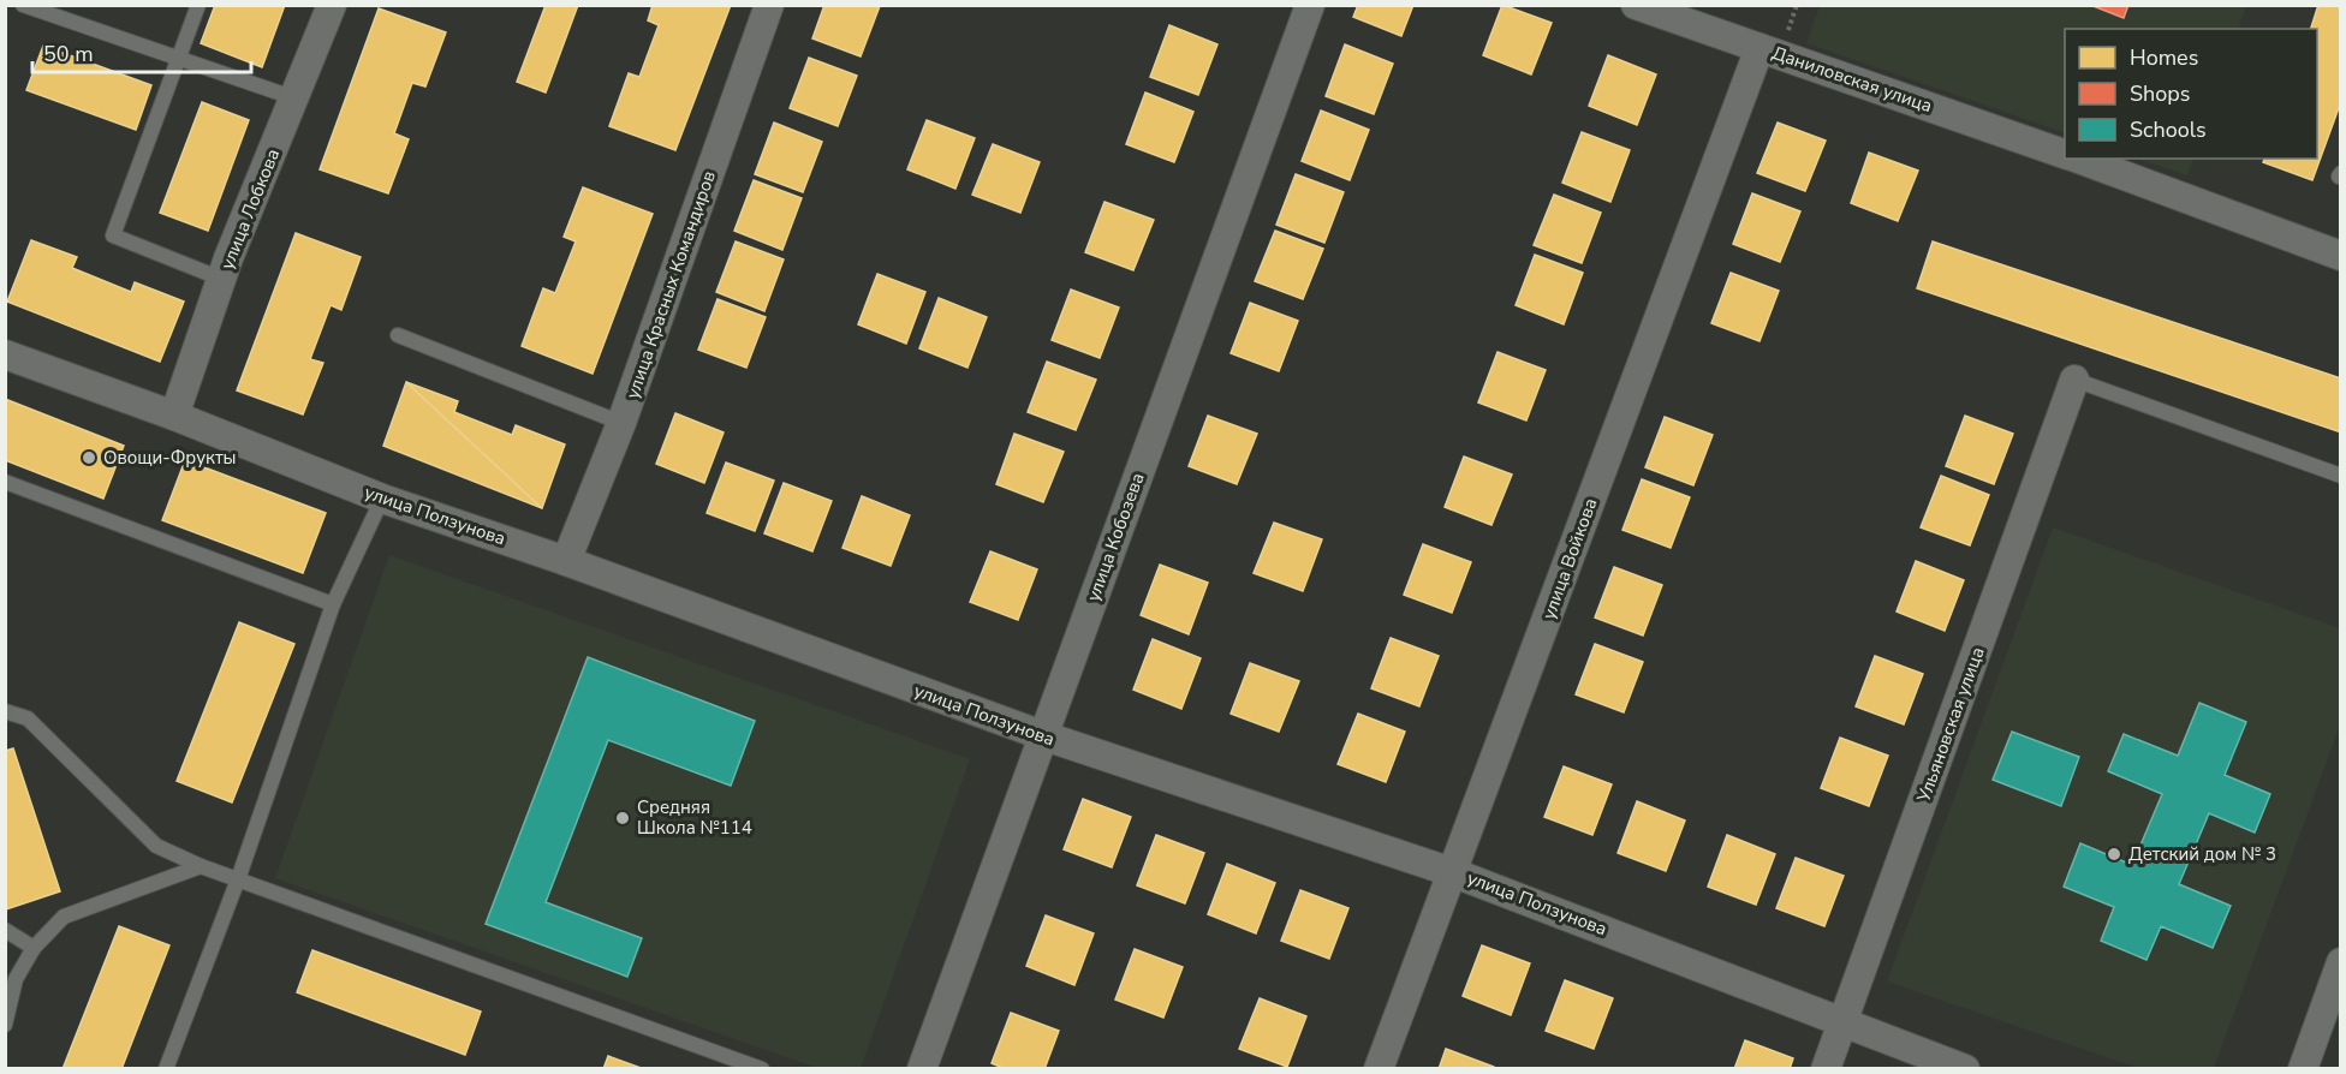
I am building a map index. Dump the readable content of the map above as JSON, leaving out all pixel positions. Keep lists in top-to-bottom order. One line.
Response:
{"streets":{"street":["Даниловская улица","улица Лобкова","улица Красных Командиров","улица Ползунова","улица Кобозева","улица Войкова","Ульяновская улица"]},"crossings":[["Даниловская улица","улица Войкова"],["улица Лобкова","улица Ползунова"],["улица Красных Командиров","улица Ползунова"],["улица Ползунова","улица Кобозева"],["улица Ползунова","улица Войкова"],["улица Ползунова","Ульяновская улица"]],"places":["Овощи-Фрукты","Средняя Школа №114","Детский дом № 3"],"legend":["Homes","Shops","Schools"],"scale_bar":"50 m"}
